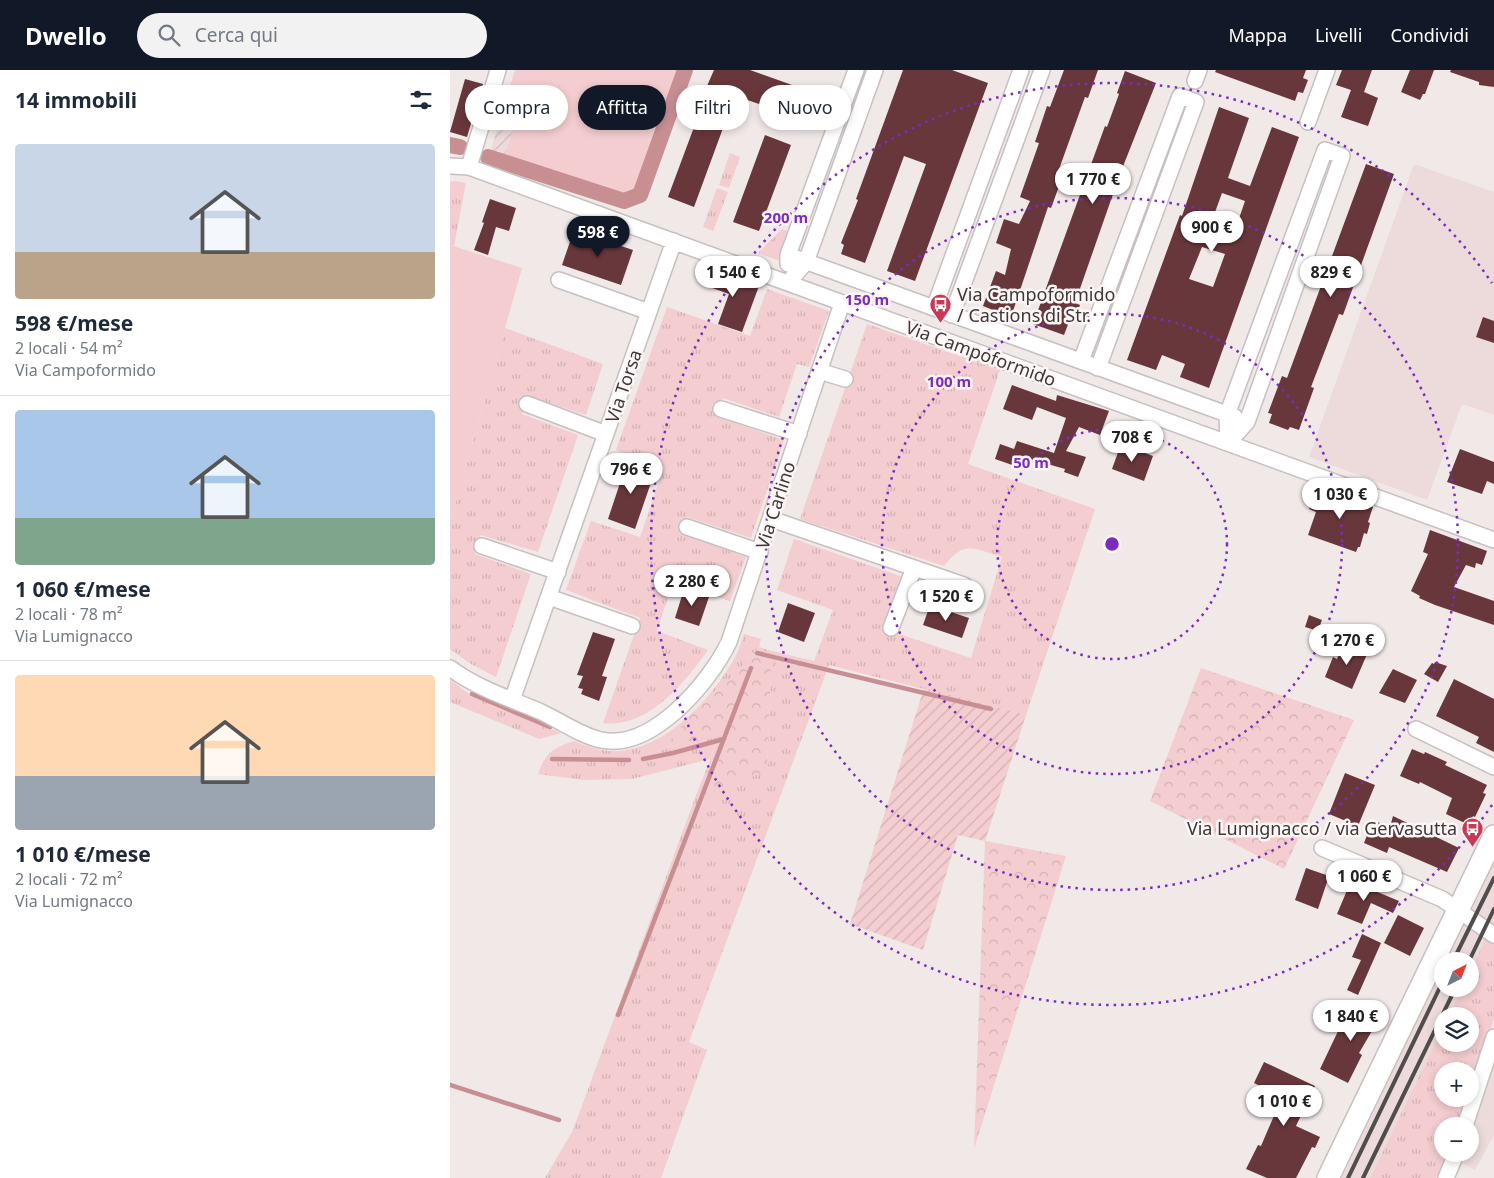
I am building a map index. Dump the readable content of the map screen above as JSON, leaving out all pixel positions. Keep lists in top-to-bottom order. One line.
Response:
{"streets":{"street":["Via Campoformido","Via Torsa","Via Carlino"]},"crossings":[["Via Campoformido","Via Torsa"],["Via Campoformido","Via Carlino"],["Via Torsa","Via Carlino"]],"places":{"bus stop":["Via Campoformido / Castions di Str.","Via Lumignacco / via Gervasutta"]},"north":"top right","page":{"header":"Dwello","search":"Cerca qui","nav":["Mappa","Livelli","Condividi"],"heading":"14 immobili","chip":["Compra","Affitta","Filtri","Nuovo"],"list":[{"name":"598 €/mese","note":"2 locali · 54 m² · Via Campoformido"},{"name":"1 060 €/mese","note":"2 locali · 78 m² · Via Lumignacco"},{"name":"1 010 €/mese","note":"2 locali · 72 m² · Via Lumignacco"}],"price":["1 770 €","900 €","598 €","1 540 €","829 €","708 €","796 €","1 030 €","2 280 €","1 520 €","1 270 €","1 060 €","1 840 €","1 010 €"],"map_buttons":["+","−"]},"rings":["200 m","150 m","100 m","50 m"]}
